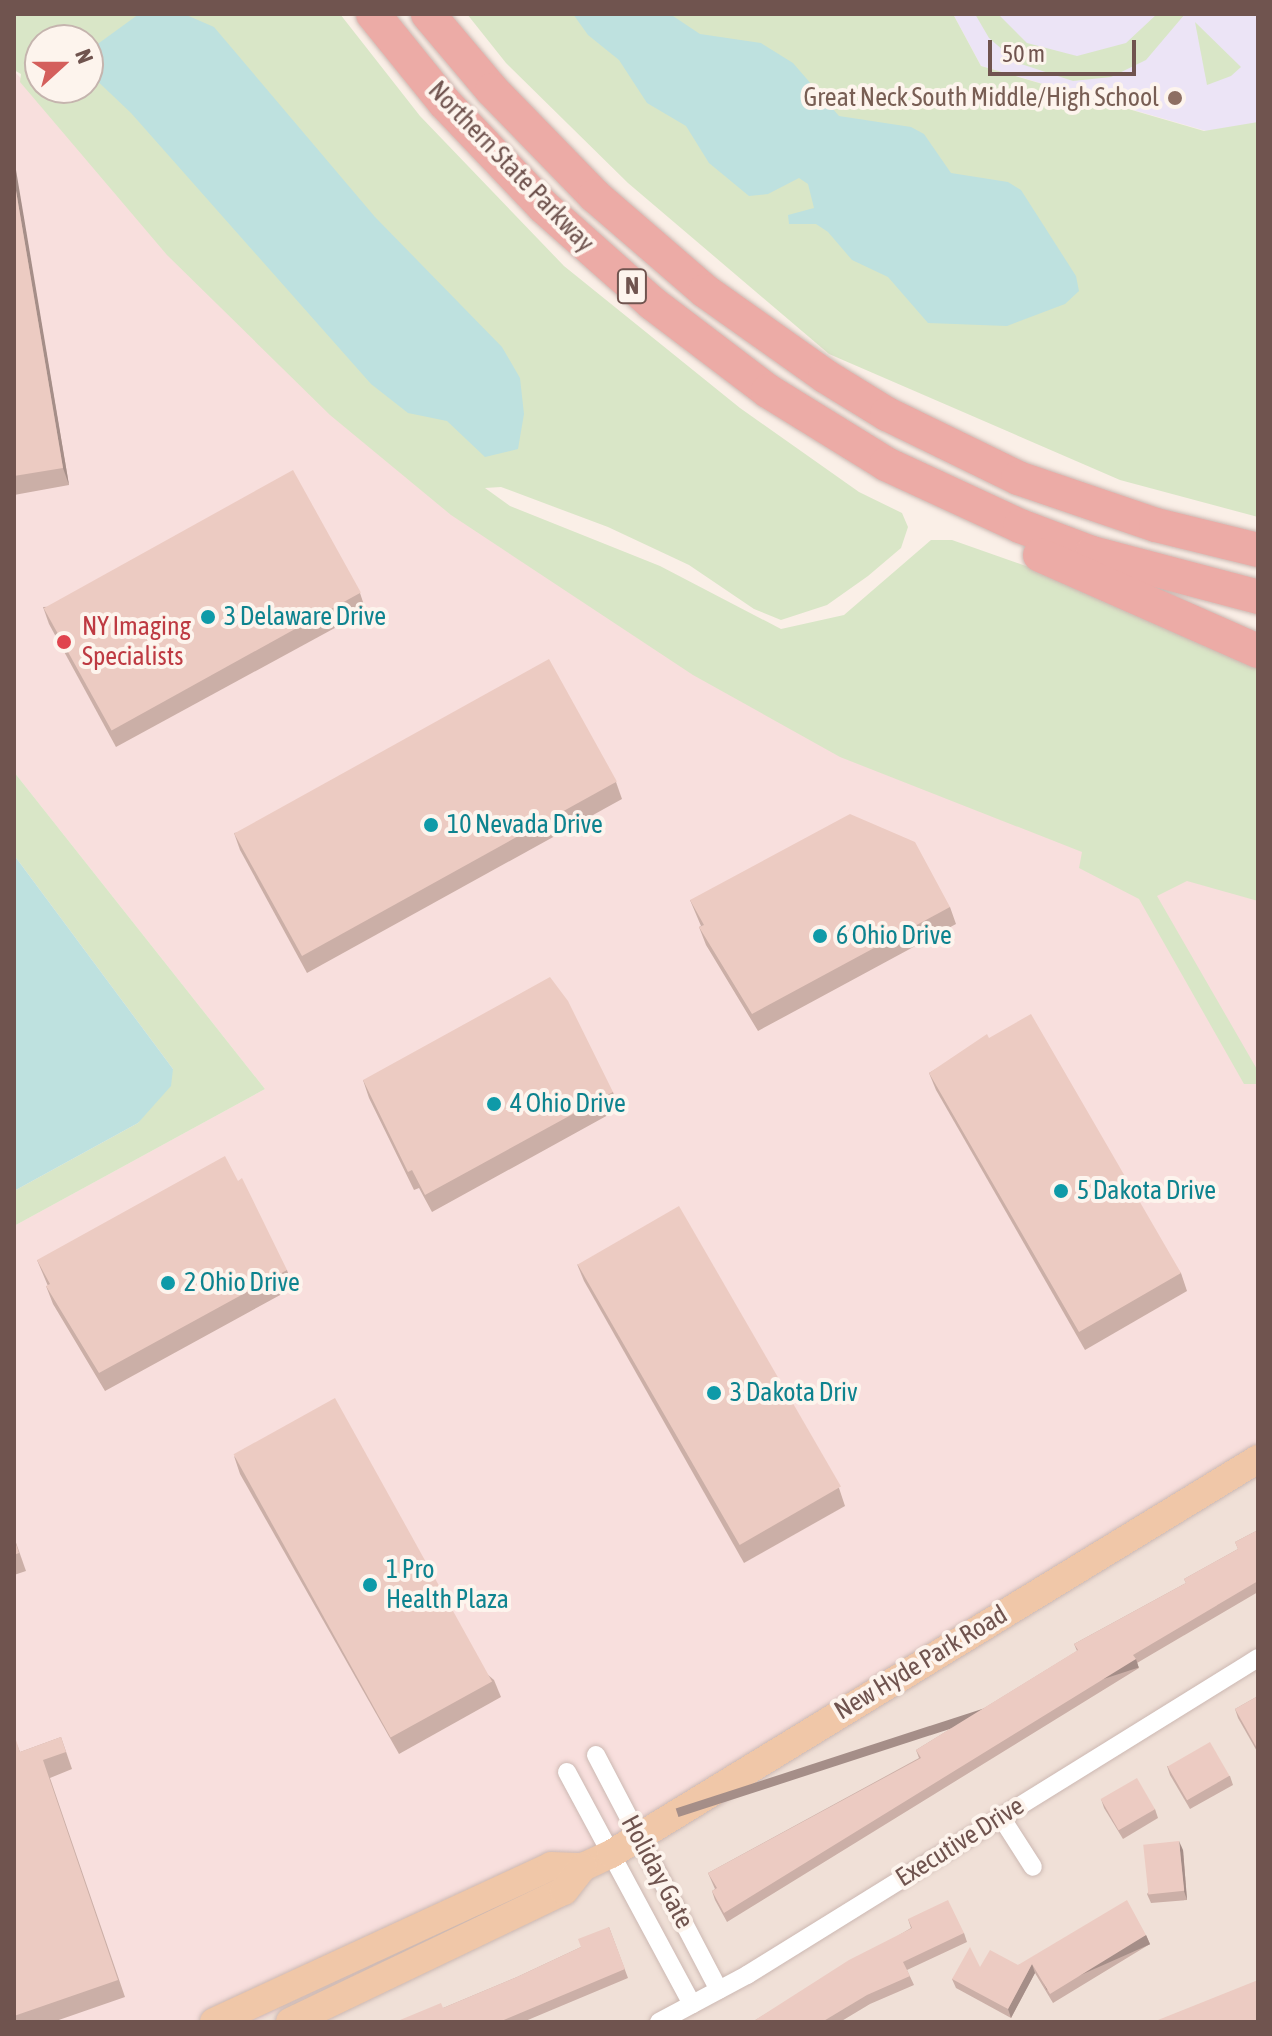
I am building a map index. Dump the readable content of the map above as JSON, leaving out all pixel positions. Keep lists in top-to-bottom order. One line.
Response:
{"streets":{"highway":["Northern State Parkway","N"],"main road":["New Hyde Park Road"],"street":["Executive Drive","Holiday Gate"]},"crossings":[["New Hyde Park Road","Holiday Gate"],["Executive Drive","Holiday Gate"]],"places":["Great Neck South Middle/High School","3 Delaware Drive","NY Imaging Specialists","10 Nevada Drive","6 Ohio Drive","4 Ohio Drive","5 Dakota Drive","2 Ohio Drive","3 Dakota Driv","1 Pro Health Plaza"],"scale_bar":"50 m","north":"right"}
